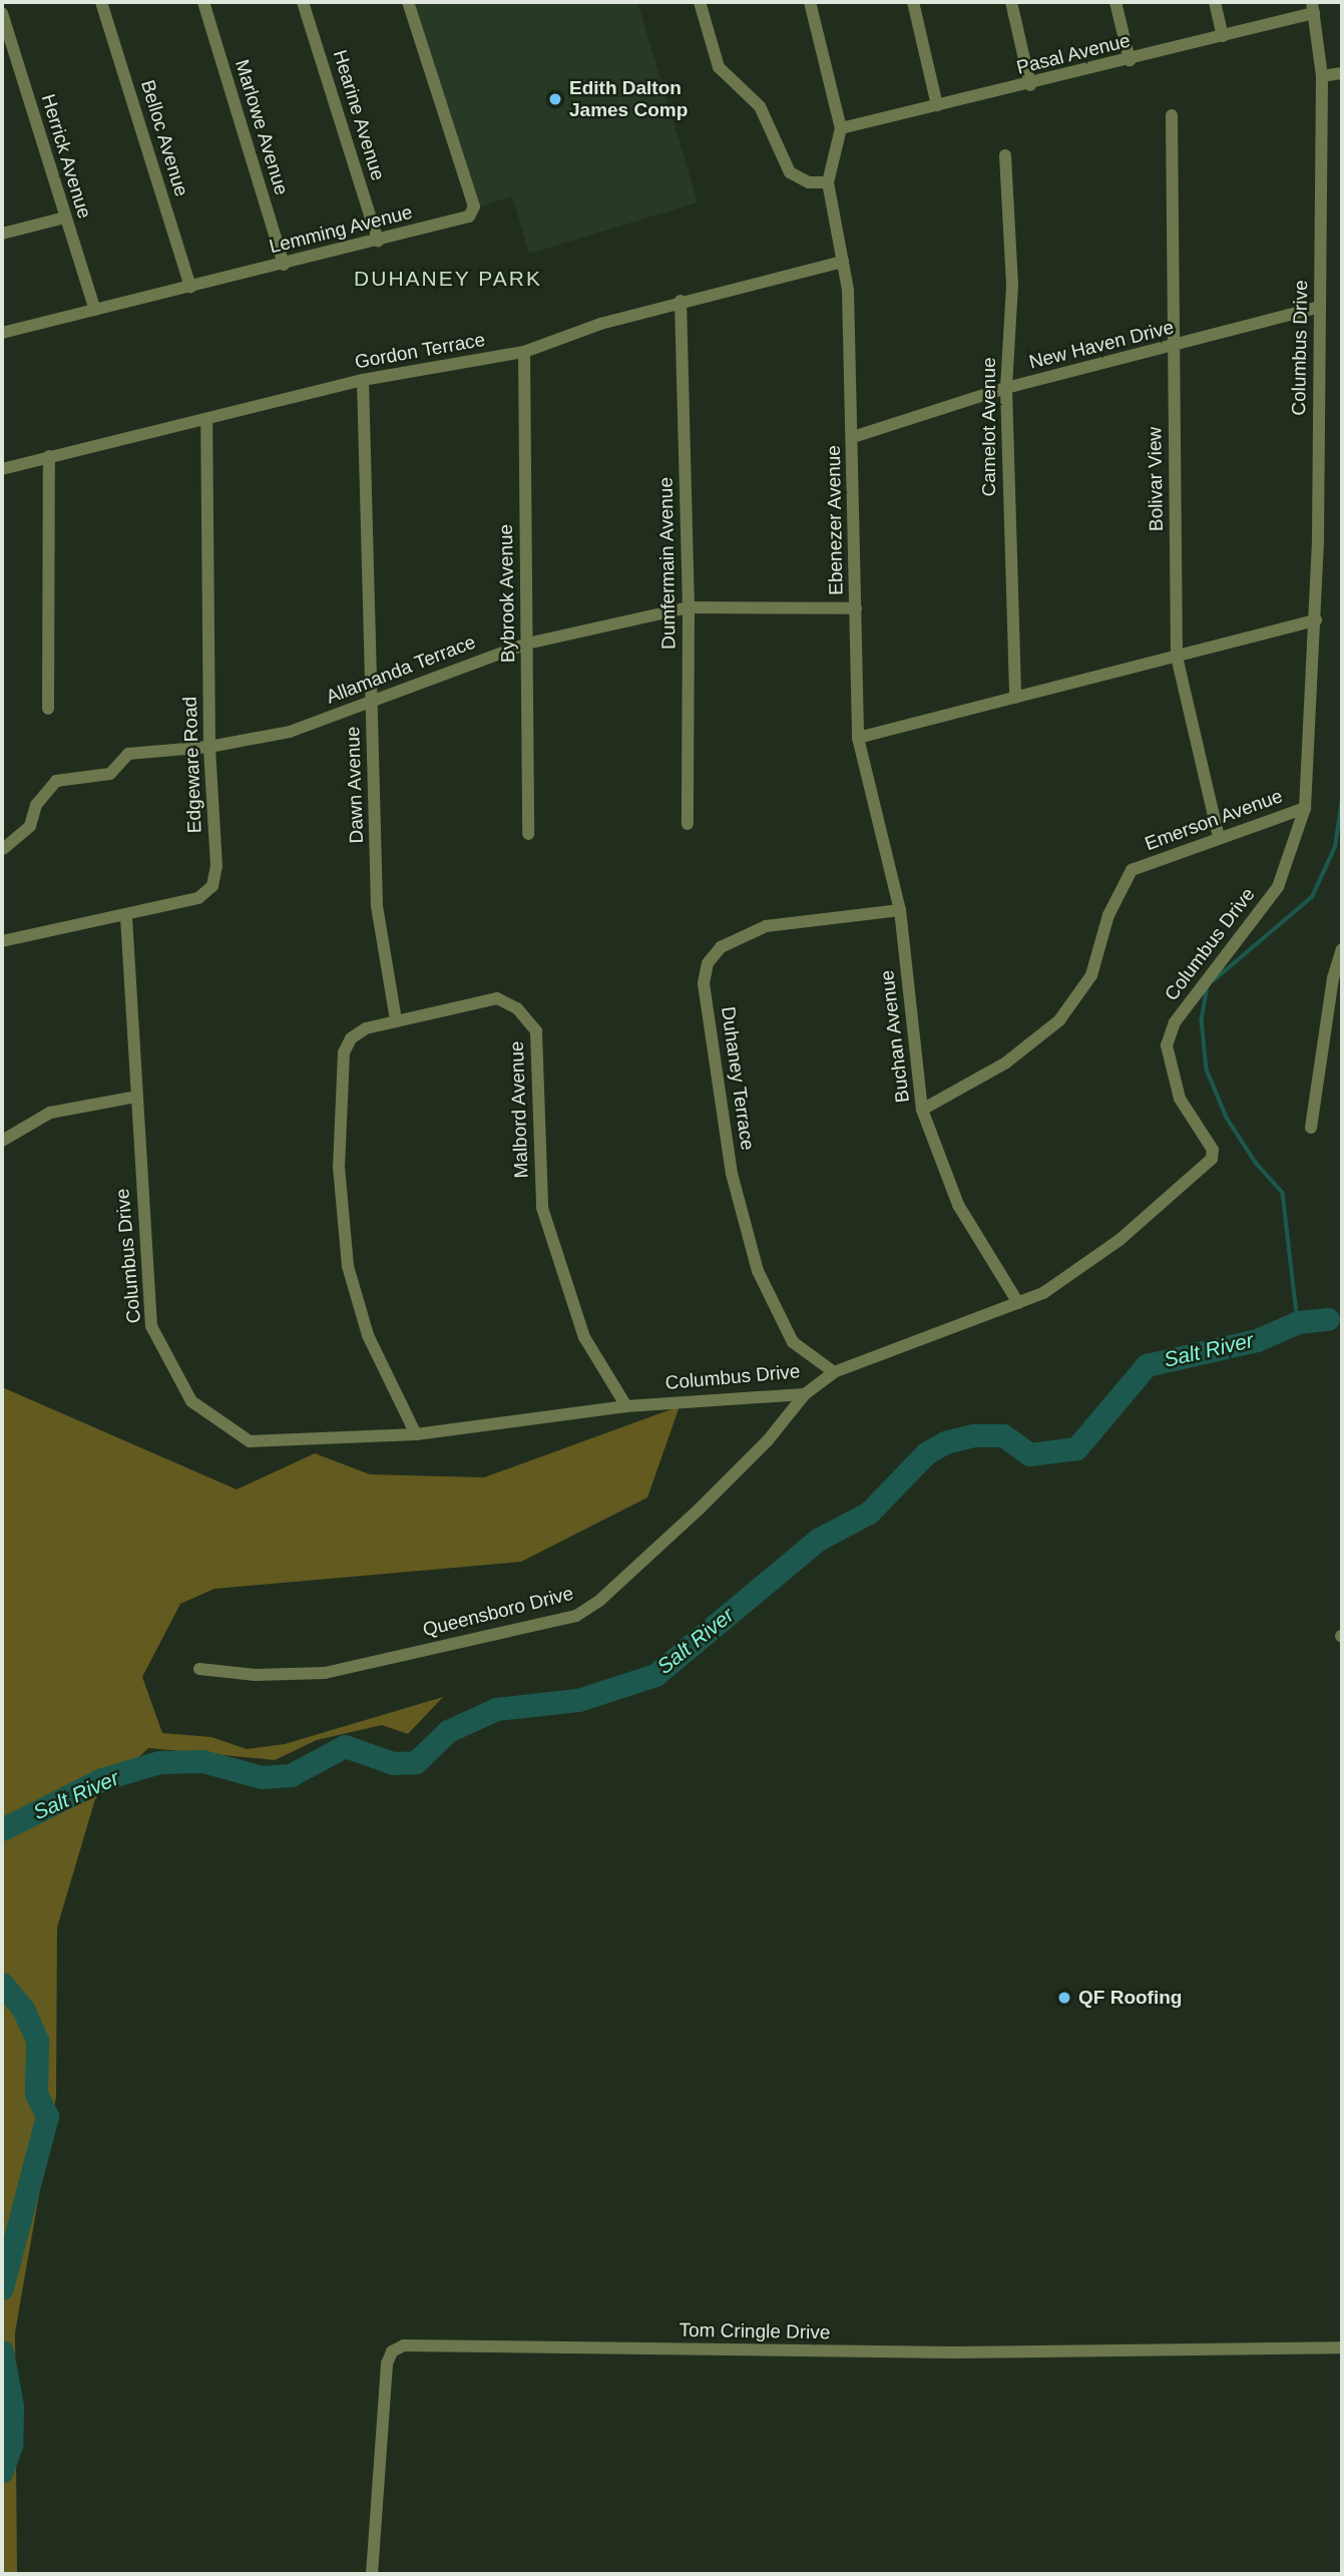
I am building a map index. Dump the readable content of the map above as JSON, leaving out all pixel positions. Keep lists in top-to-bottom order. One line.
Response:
{"streets":{"street":["Pasal Avenue","Hearine Avenue","Marlowe Avenue","Belloc Avenue","Herrick Avenue","Lemming Avenue","New Haven Drive","Columbus Drive","Gordon Terrace","Camelot Avenue","Bolivar View","Ebenezer Avenue","Dumfermain Avenue","Bybrook Avenue","Allamanda Terrace","Edgeware Road","Dawn Avenue","Emerson Avenue","Buchan Avenue","Duhaney Terrace","Malbord Avenue","Queensboro Drive","Tom Cringle Drive"]},"crossings":[["Pasal Avenue","Columbus Drive"],["Pasal Avenue","Ebenezer Avenue"],["Hearine Avenue","Lemming Avenue"],["Marlowe Avenue","Lemming Avenue"],["Belloc Avenue","Lemming Avenue"],["Herrick Avenue","Lemming Avenue"],["New Haven Drive","Columbus Drive"],["New Haven Drive","Camelot Avenue"],["New Haven Drive","Bolivar View"],["New Haven Drive","Ebenezer Avenue"],["Columbus Drive","Edgeware Road"],["Columbus Drive","Emerson Avenue"],["Columbus Drive","Buchan Avenue"],["Columbus Drive","Duhaney Terrace"],["Columbus Drive","Malbord Avenue"],["Columbus Drive","Queensboro Drive"],["Gordon Terrace","Ebenezer Avenue"],["Gordon Terrace","Dumfermain Avenue"],["Gordon Terrace","Bybrook Avenue"],["Gordon Terrace","Edgeware Road"],["Gordon Terrace","Dawn Avenue"],["Bolivar View","Emerson Avenue"],["Ebenezer Avenue","Allamanda Terrace"],["Ebenezer Avenue","Buchan Avenue"],["Ebenezer Avenue","Duhaney Terrace"],["Dumfermain Avenue","Allamanda Terrace"],["Bybrook Avenue","Allamanda Terrace"],["Allamanda Terrace","Edgeware Road"],["Allamanda Terrace","Dawn Avenue"],["Dawn Avenue","Malbord Avenue"],["Emerson Avenue","Buchan Avenue"],["Buchan Avenue","Duhaney Terrace"]],"districts":["DUHANEY PARK"],"water":["Salt River"],"places":["Edith Dalton James Comp","QF Roofing"]}
